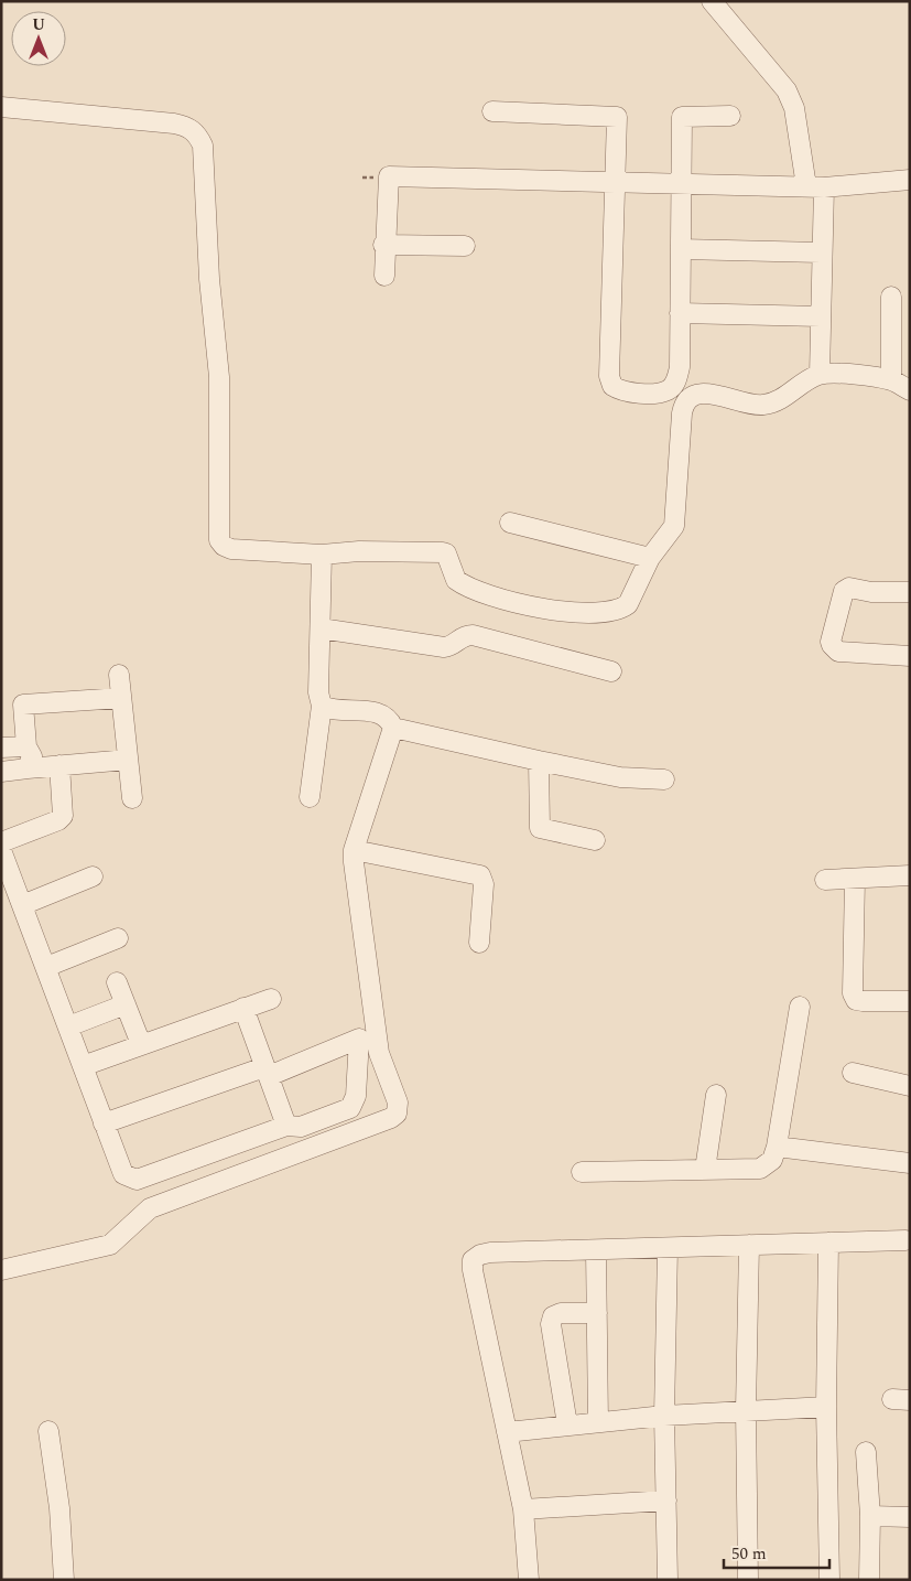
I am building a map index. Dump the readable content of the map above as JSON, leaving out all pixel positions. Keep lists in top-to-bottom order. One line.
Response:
{"scale_bar":"50 m","north":"top"}
